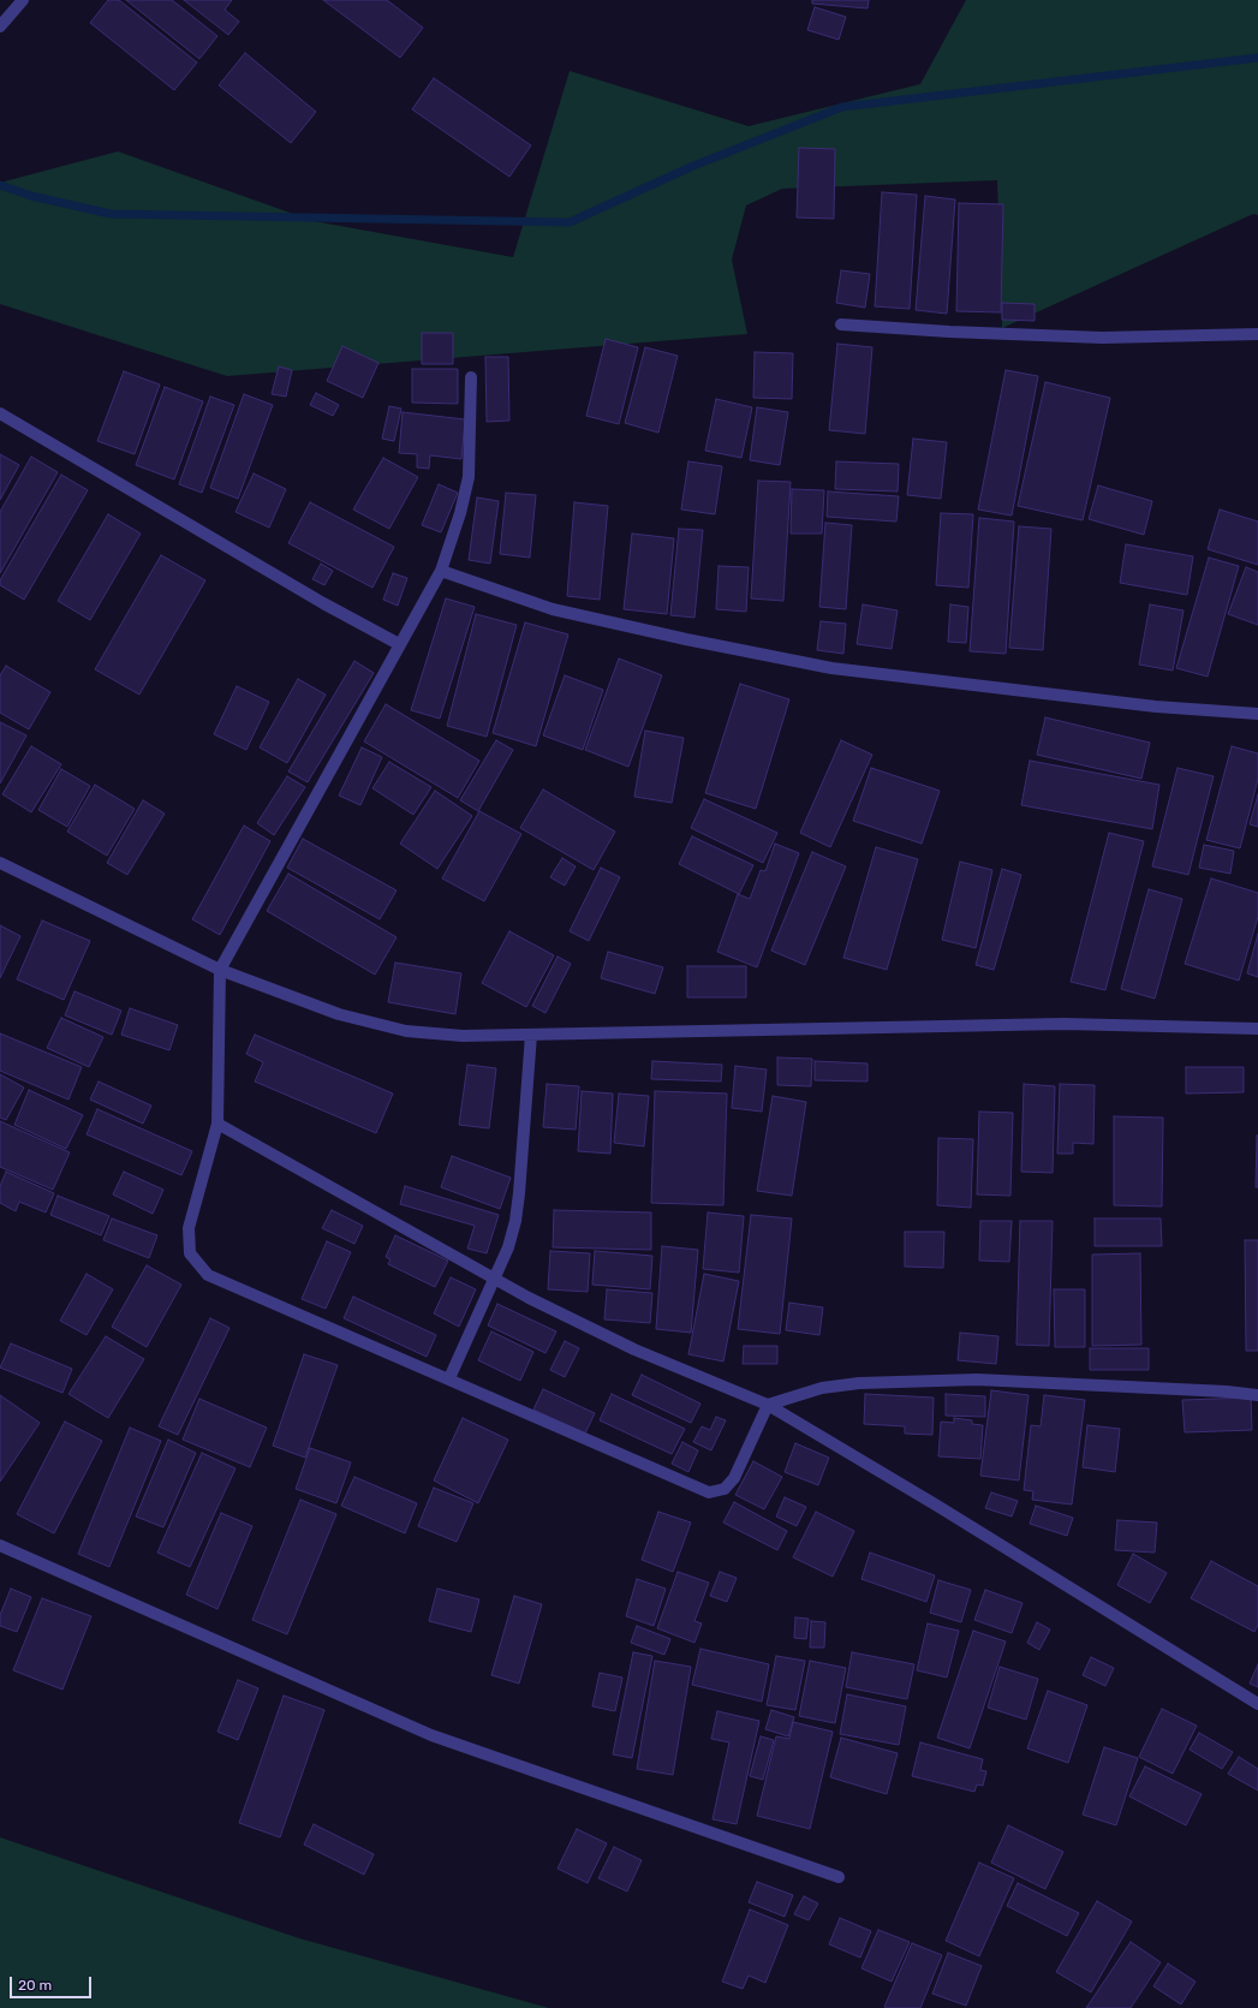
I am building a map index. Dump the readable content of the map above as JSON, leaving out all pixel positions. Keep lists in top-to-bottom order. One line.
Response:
{"scale_bar":"20 m"}
